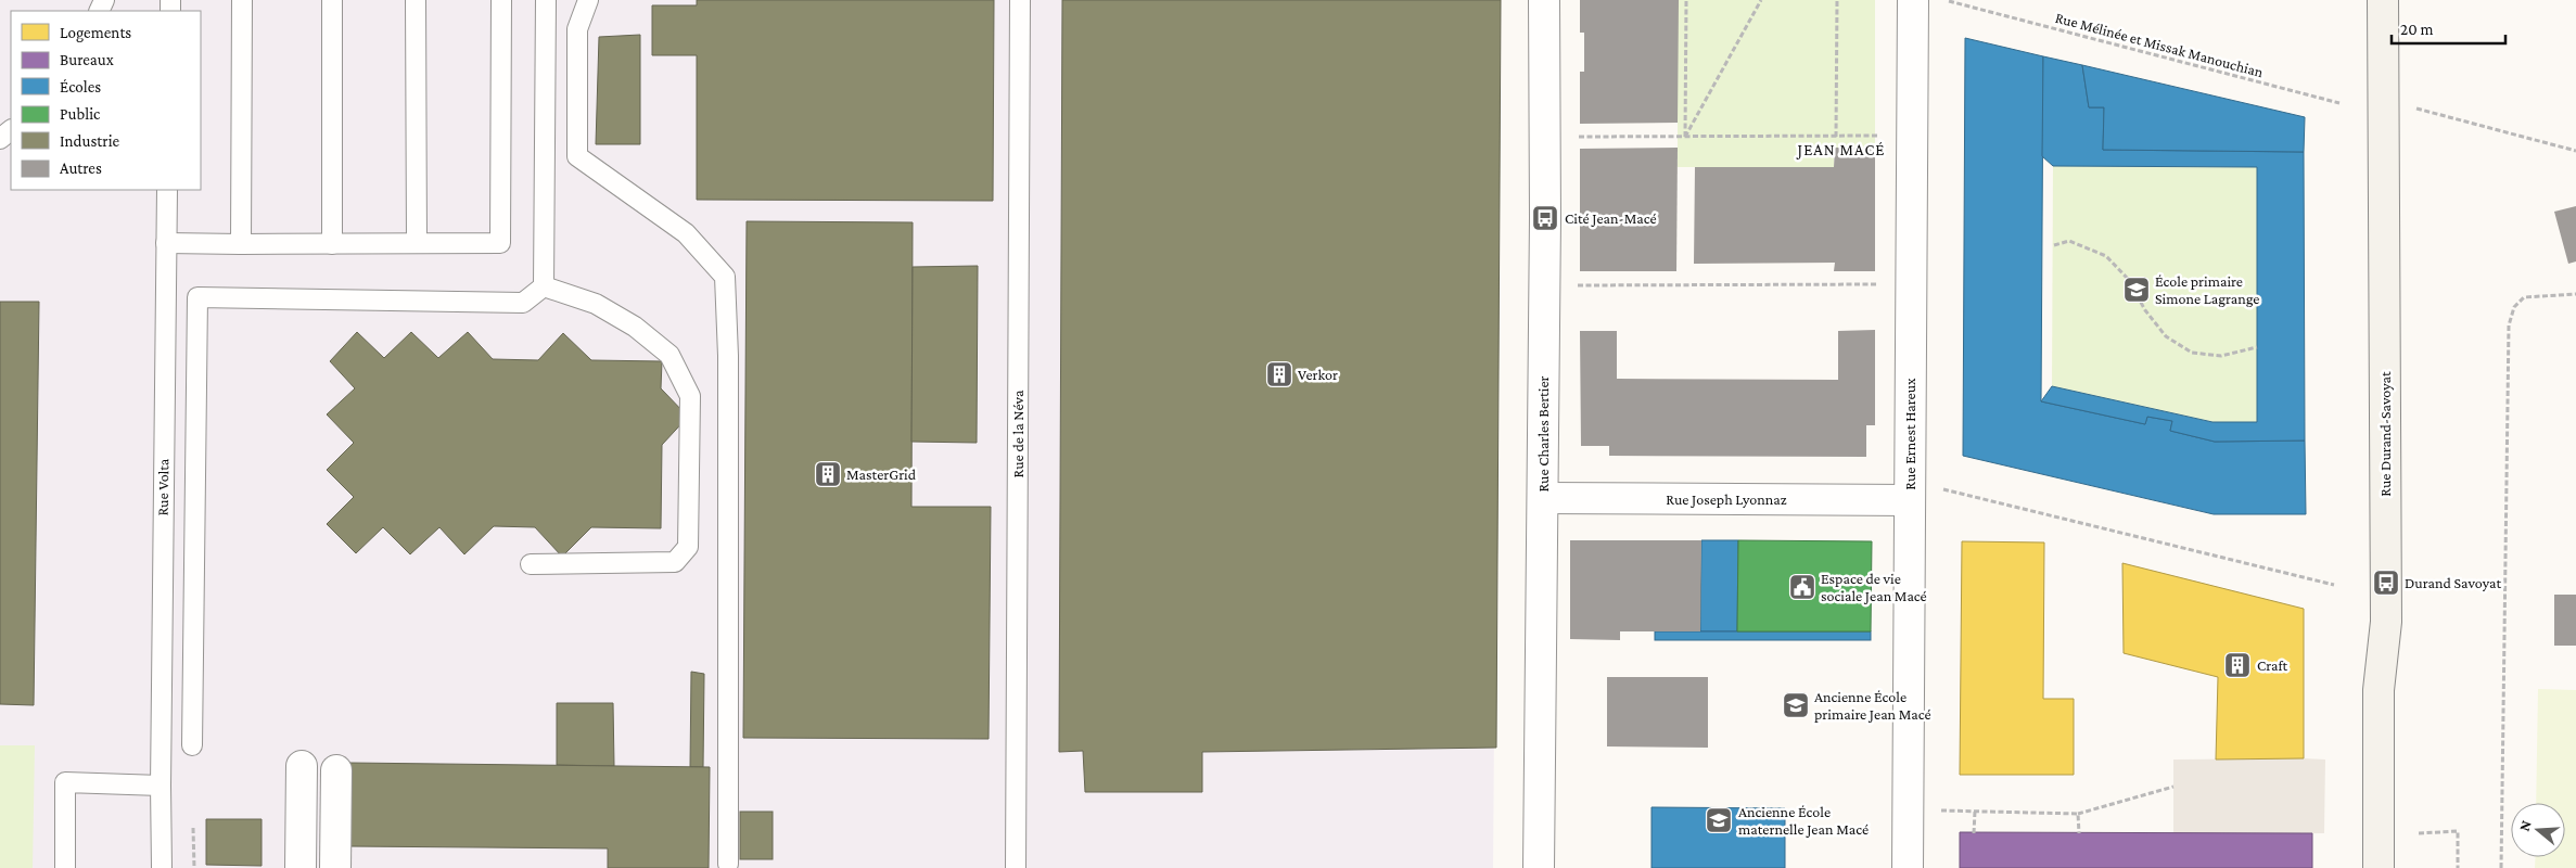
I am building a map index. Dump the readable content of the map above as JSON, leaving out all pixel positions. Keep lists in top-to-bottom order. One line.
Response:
{"streets":{"main road":["Rue Durand-Savoyat"],"street":["Rue Charles Bertier","Rue Ernest Hareux","Rue Joseph Lyonnaz"],"lane":["Rue de la Néva","Rue Volta"],"path":["Rue Mélinée et Missak Manouchian"]},"crossings":[["Rue Charles Bertier","Rue Joseph Lyonnaz"],["Rue Ernest Hareux","Rue Joseph Lyonnaz"]],"districts":["JEAN MACÉ"],"places":{"bus stop":["Cité Jean-Macé","Durand Savoyat"],"school or university":["École primaire Simone Lagrange","Ancienne École primaire Jean Macé","Ancienne École maternelle Jean Macé"],"building":["Verkor","MasterGrid","Craft"],"public building":["Espace de vie sociale Jean Macé"]},"legend":["Logements","Bureaux","Écoles","Public","Industrie","Autres"],"scale_bar":"20 m","north":"left"}
